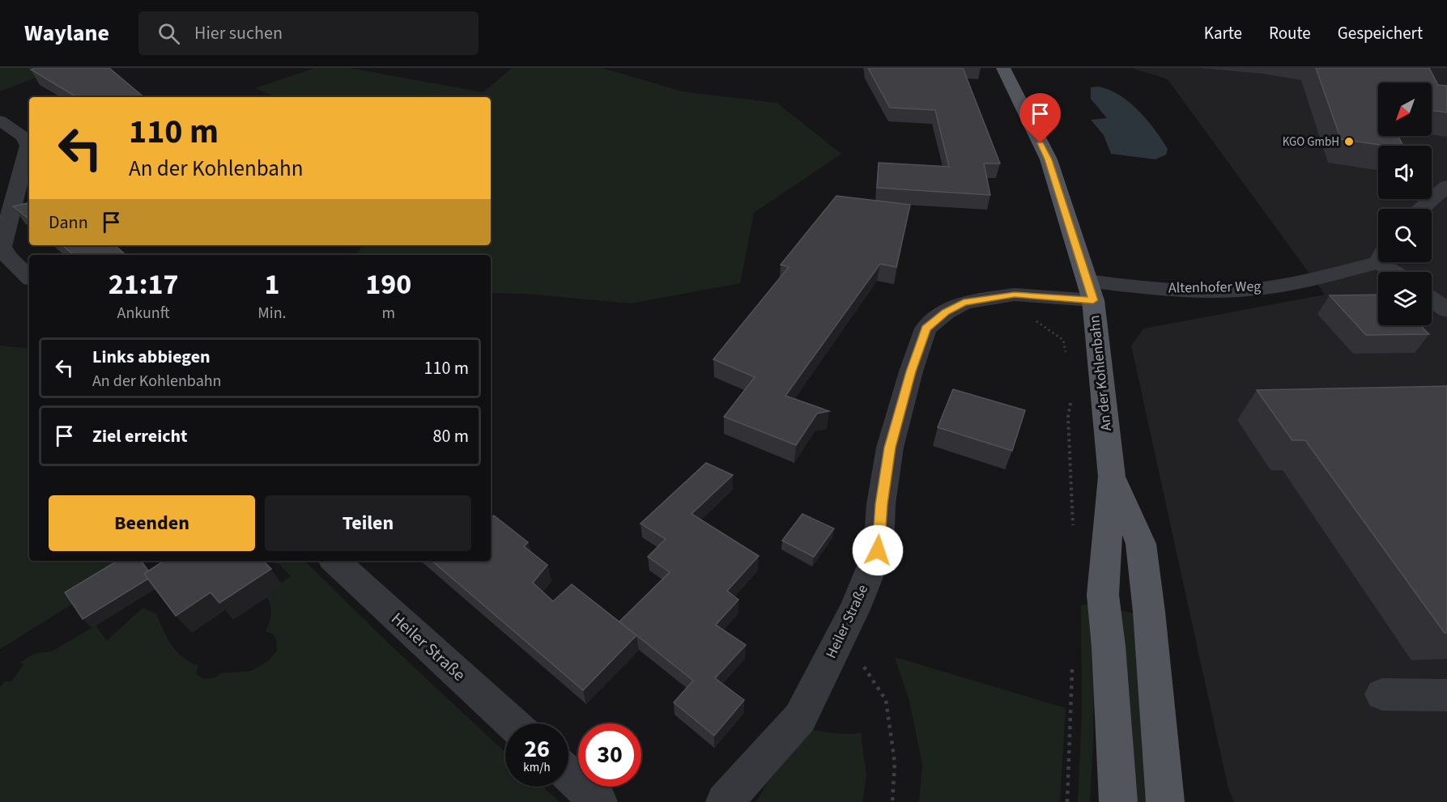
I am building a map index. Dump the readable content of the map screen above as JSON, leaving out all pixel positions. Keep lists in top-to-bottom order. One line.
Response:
{"streets":{"main road":["An der Kohlenbahn"],"street":["Altenhofer Weg","Heiler Straße"]},"crossings":[["Altenhofer Weg","An der Kohlenbahn"],["Altenhofer Weg","Heiler Straße"],["An der Kohlenbahn","Heiler Straße"]],"places":["KGO GmbH"],"north":"bottom left","page":{"header":"Waylane","search":"Hier suchen","nav":["Karte","Route","Gespeichert"],"turn":["110 m","An der Kohlenbahn"],"then":"Dann","eta":["21:17","Ankunft","1","Min.","190","m"],"list":[{"name":"Links abbiegen","note":"An der Kohlenbahn","value":"110 m"},{"name":"Ziel erreicht","value":"80 m"}],"buttons":["Beenden","Teilen"],"speed":"26 km/h","limit":"30"}}
